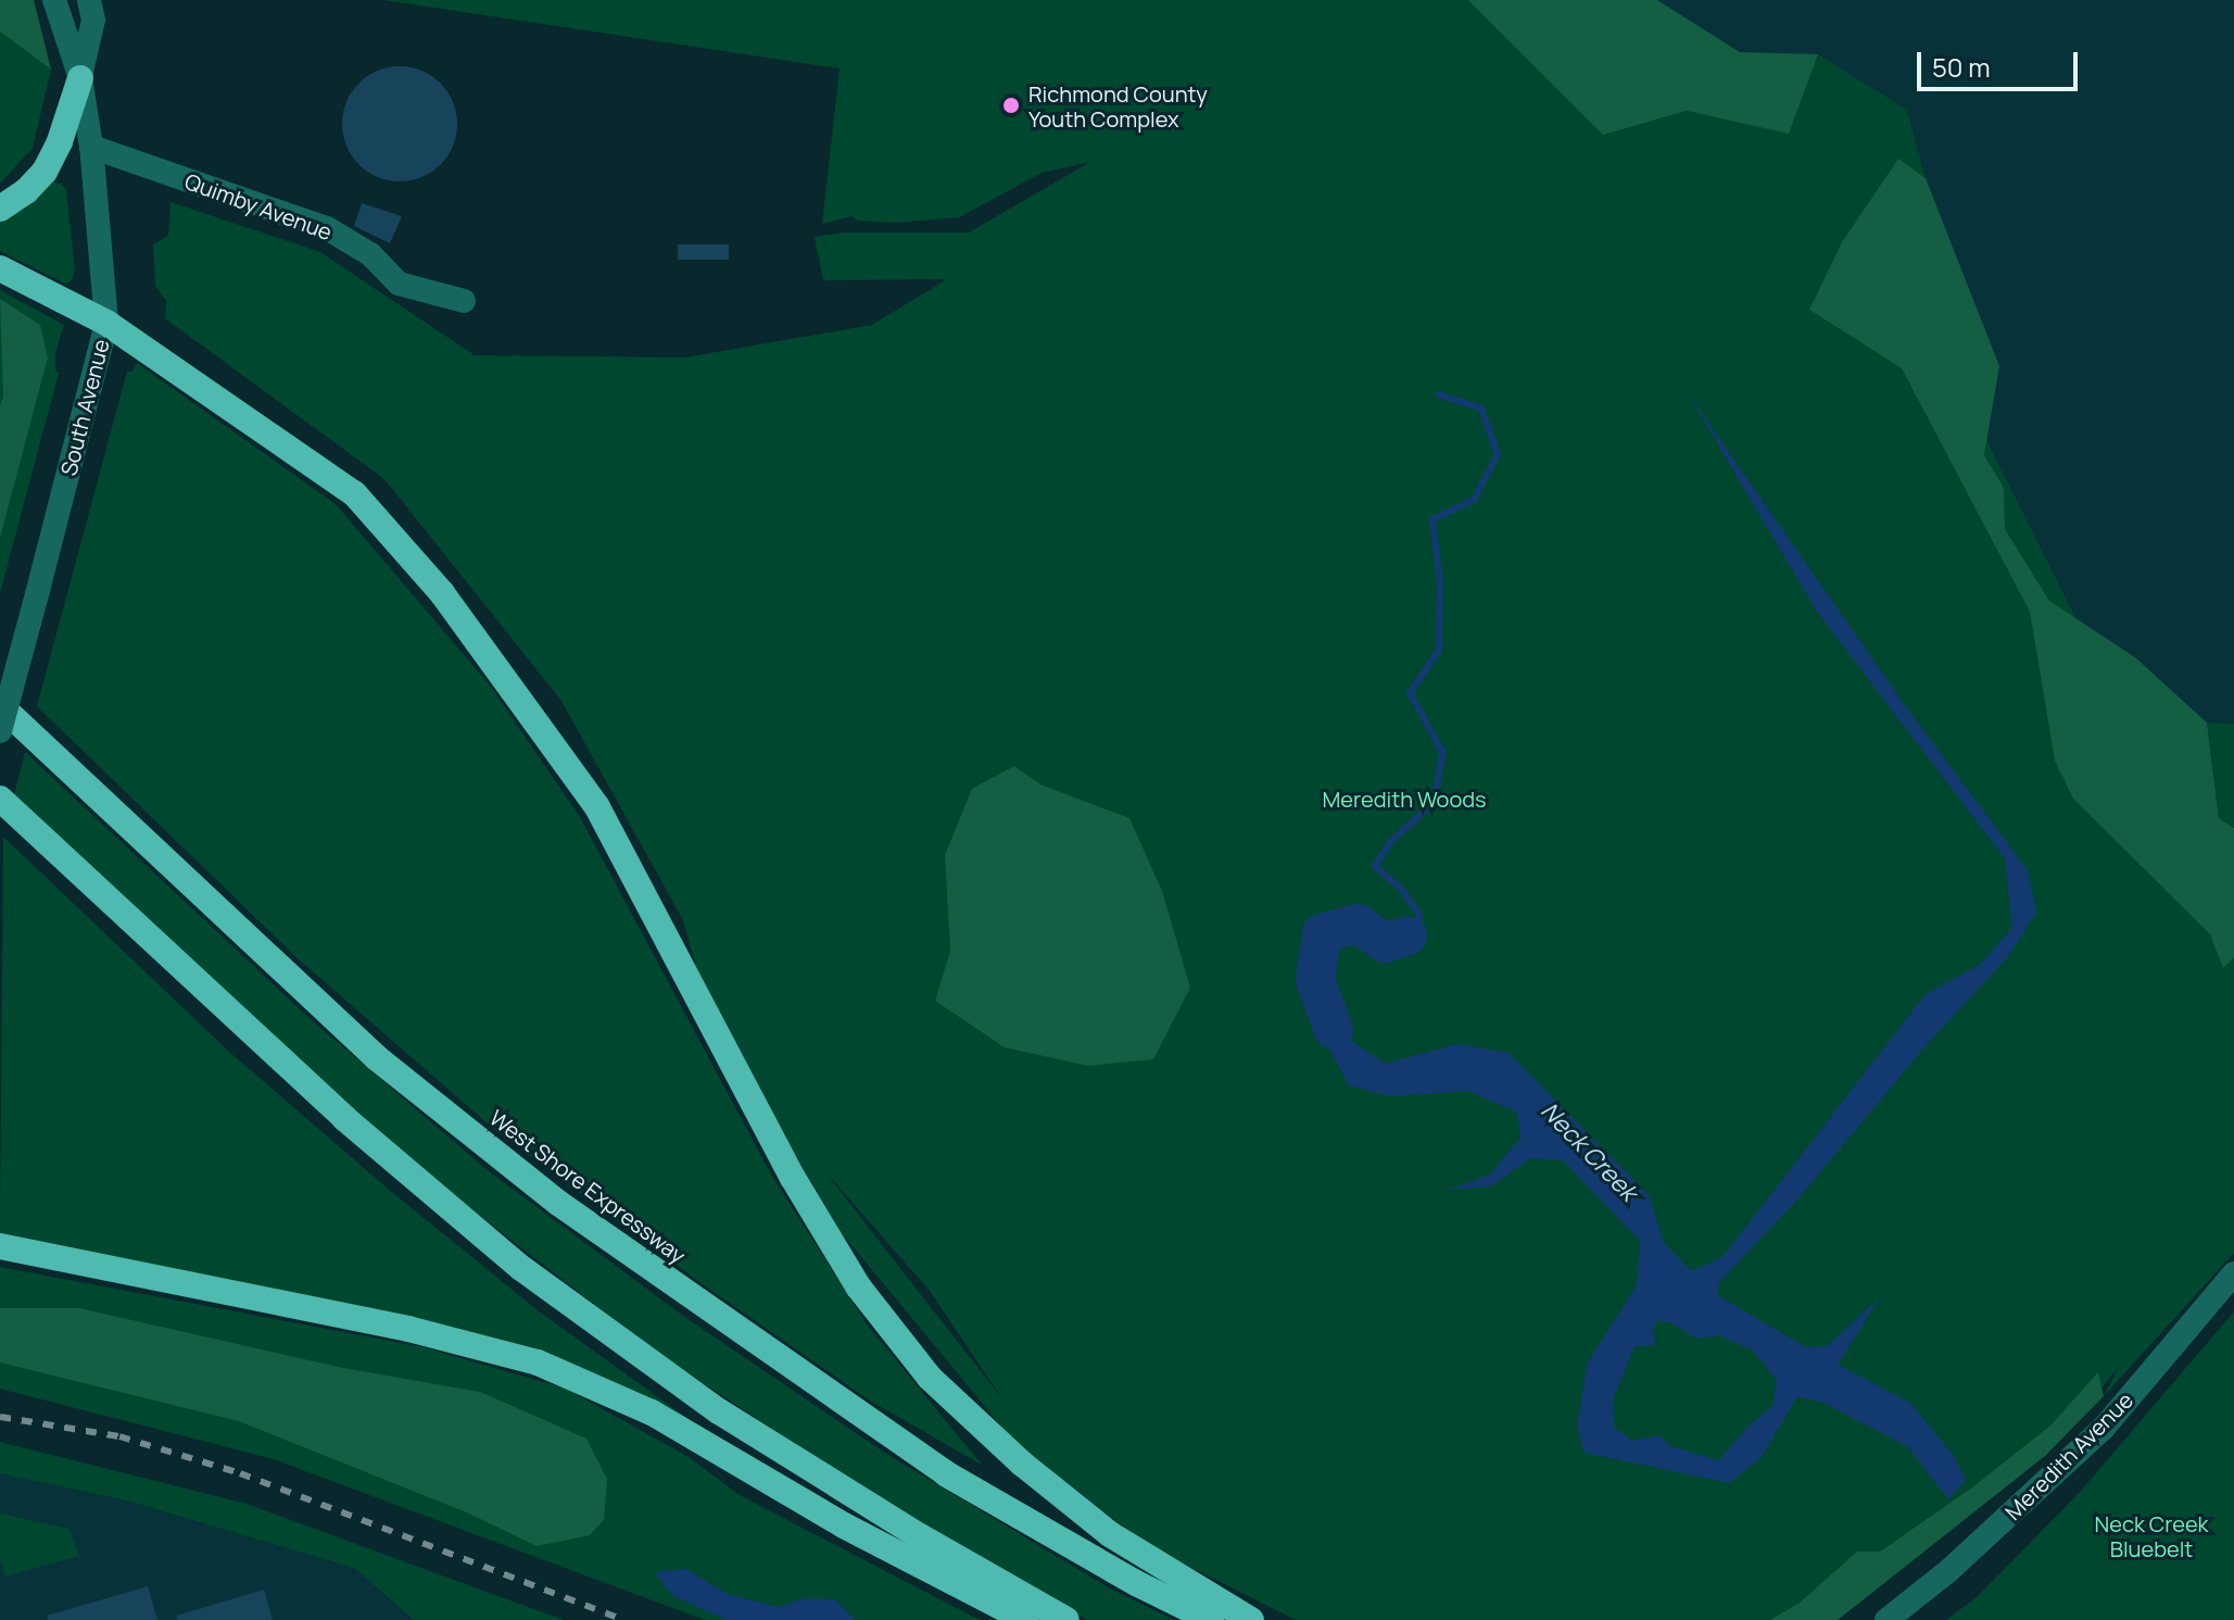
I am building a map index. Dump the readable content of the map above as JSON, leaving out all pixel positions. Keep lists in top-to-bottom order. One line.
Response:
{"streets":{"highway":["West Shore Expressway"],"street":["Quimby Avenue","South Avenue","Meredith Avenue"]},"crossings":[["Quimby Avenue","South Avenue"]],"water":["Neck Creek"],"parks":["Meredith Woods","Neck Creek Bluebelt"],"places":["Richmond County Youth Complex"],"scale_bar":"50 m"}
